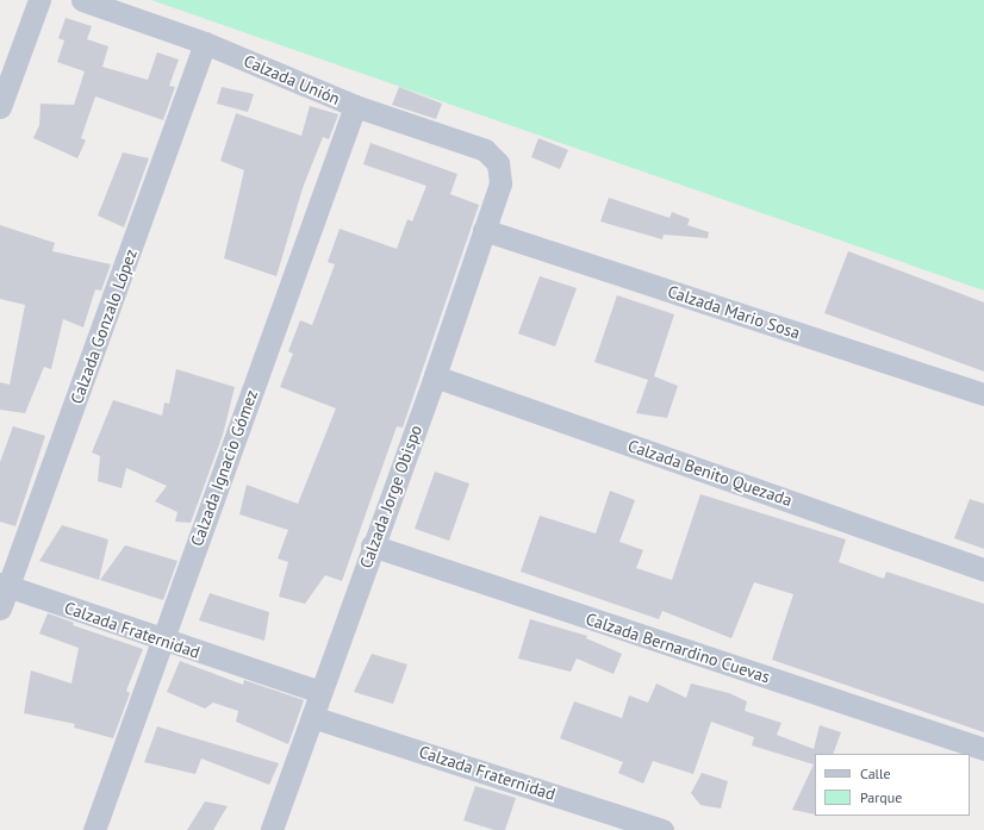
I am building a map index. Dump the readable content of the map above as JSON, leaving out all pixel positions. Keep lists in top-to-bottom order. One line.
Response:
{"streets":{"street":["Calzada Unión","Calzada Mario Sosa","Calzada Gonzalo López","Calzada Ignacio Gómez","Calzada Benito Quezada","Calzada Jorge Obispo","Calzada Fraternidad","Calzada Bernardino Cuevas"]},"crossings":[["Calzada Unión","Calzada Gonzalo López"],["Calzada Unión","Calzada Ignacio Gómez"],["Calzada Unión","Calzada Jorge Obispo"],["Calzada Mario Sosa","Calzada Jorge Obispo"],["Calzada Gonzalo López","Calzada Fraternidad"],["Calzada Ignacio Gómez","Calzada Fraternidad"],["Calzada Benito Quezada","Calzada Jorge Obispo"],["Calzada Jorge Obispo","Calzada Fraternidad"],["Calzada Jorge Obispo","Calzada Bernardino Cuevas"]],"legend":["Calle","Parque"]}
